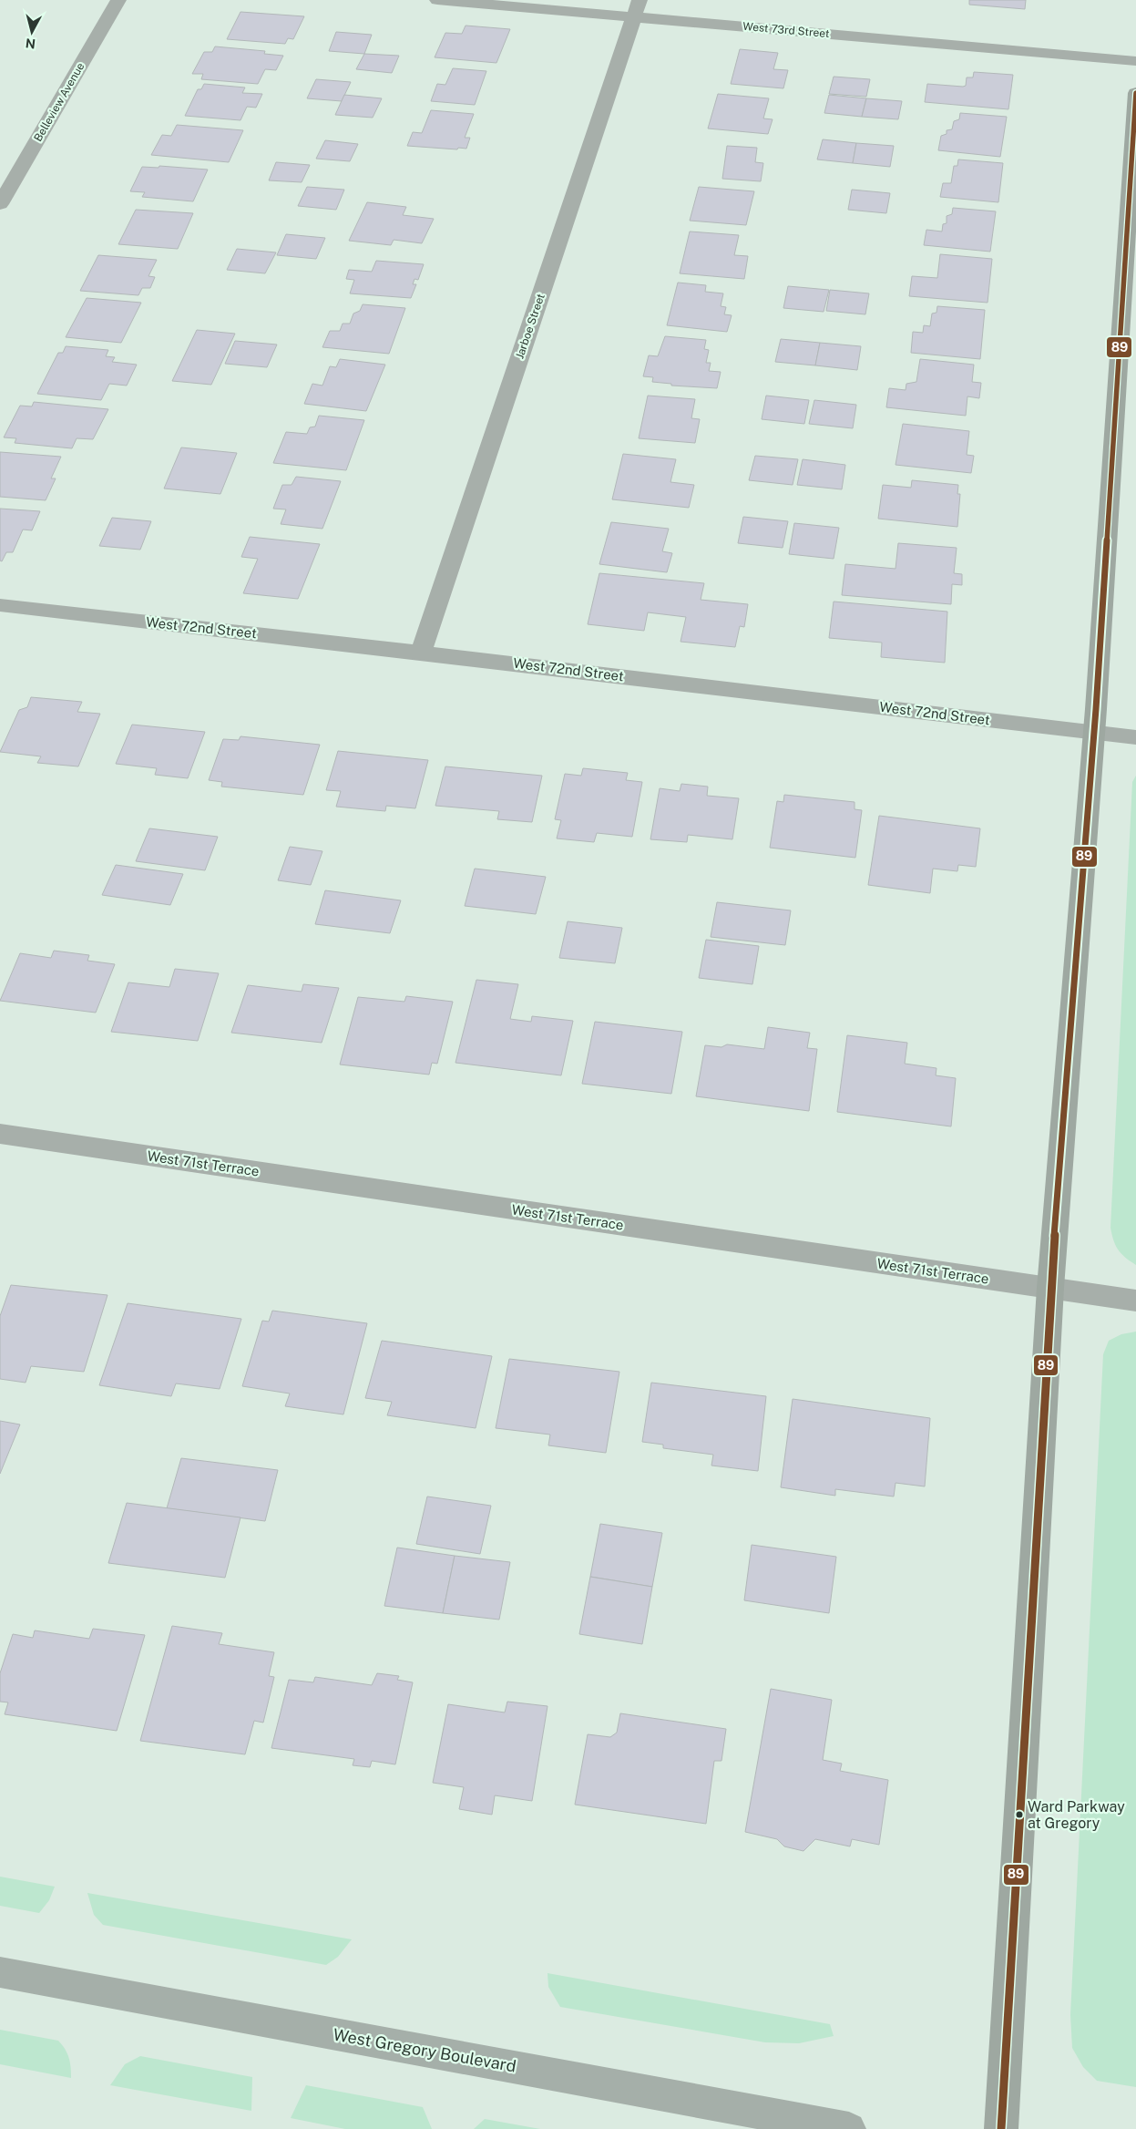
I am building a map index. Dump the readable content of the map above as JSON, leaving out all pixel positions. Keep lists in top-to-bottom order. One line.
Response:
{"streets":{"main road":["West Gregory Boulevard"],"street":["West 73rd Street","Belleview Avenue","Jarboe Street","West 72nd Street","West 71st Terrace"]},"crossings":[["West 73rd Street","Jarboe Street"],["Jarboe Street","West 72nd Street"]],"places":["Ward Parkway at Gregory"],"lines":["transit line 89"],"north":"bottom"}
